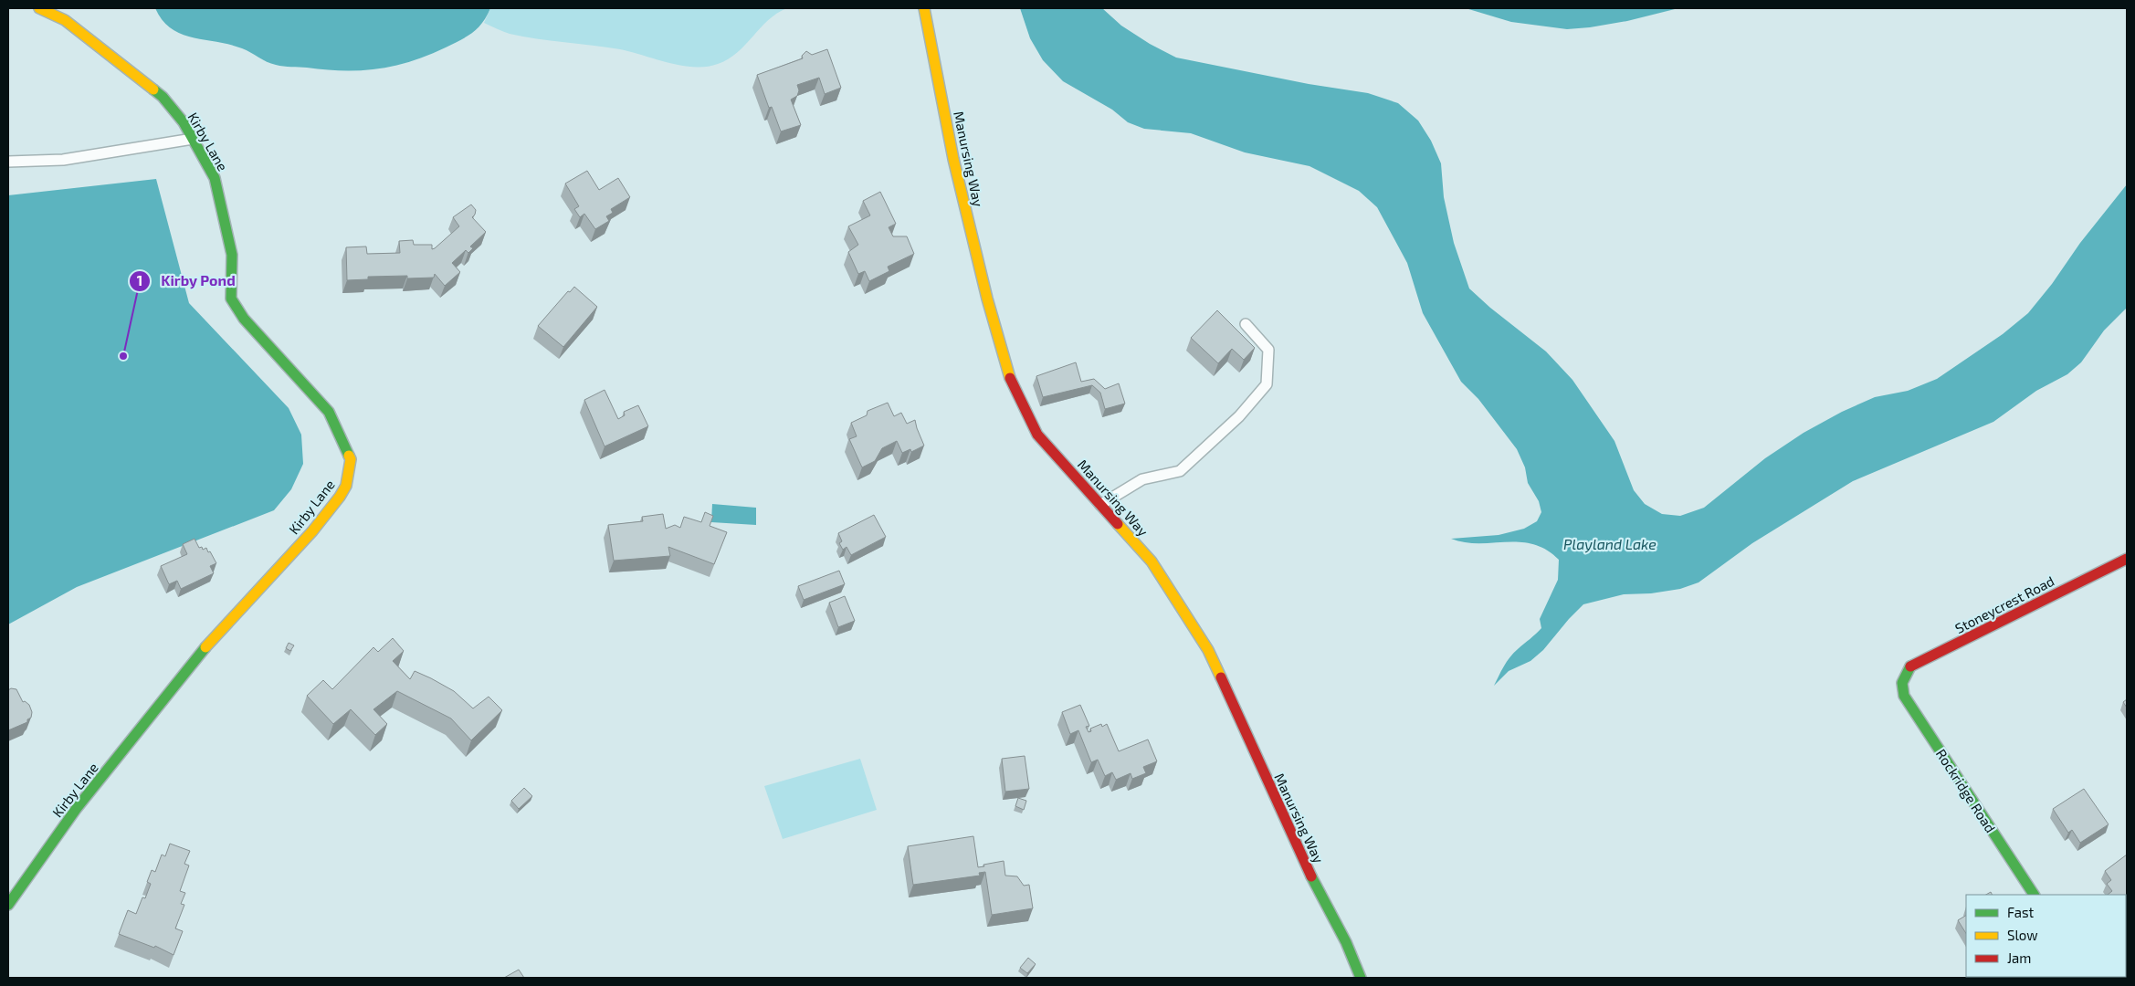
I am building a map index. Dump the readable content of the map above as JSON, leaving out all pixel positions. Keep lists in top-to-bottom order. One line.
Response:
{"streets":{"street":["Kirby Lane","Manursing Way","Stoneycrest Road","Rockridge Road"]},"crossings":[["Stoneycrest Road","Rockridge Road"]],"water":["Playland Lake"],"places":["Kirby Pond"],"legend":["Fast","Slow","Jam"]}
